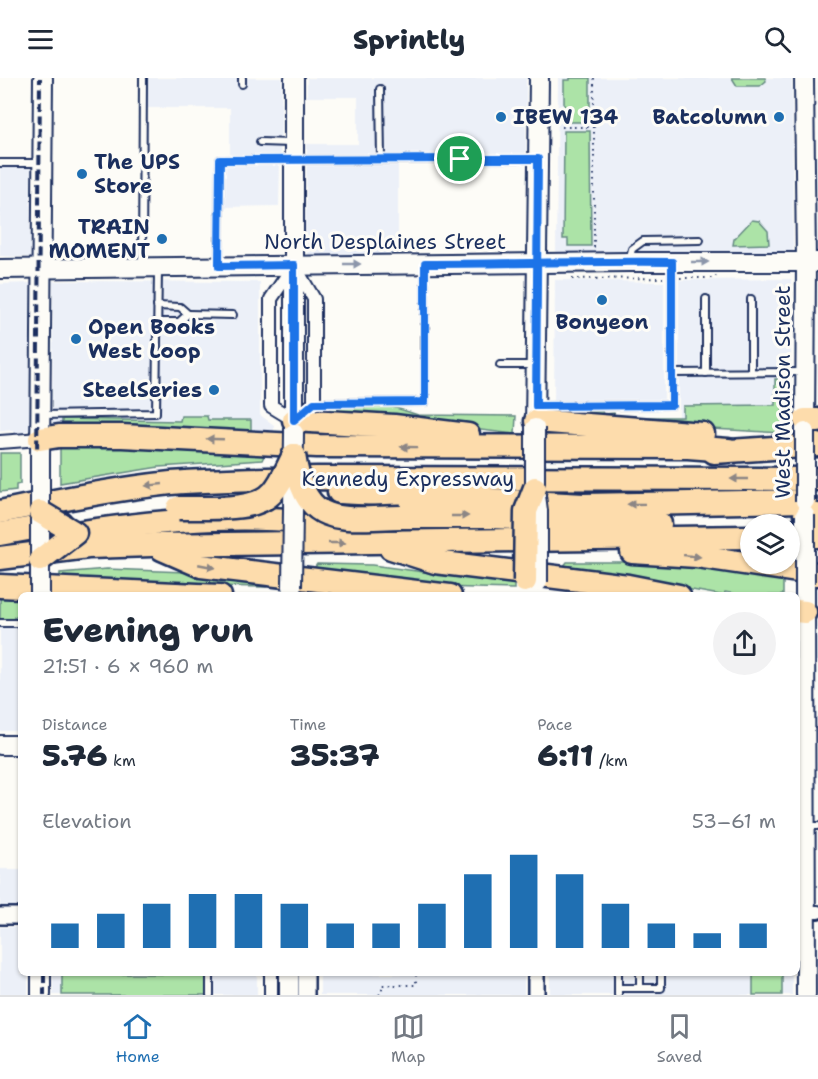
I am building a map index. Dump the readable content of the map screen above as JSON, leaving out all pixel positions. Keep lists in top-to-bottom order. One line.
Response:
{"streets":{"highway":["Kennedy Expressway"],"main road":["North Desplaines Street","West Madison Street"]},"crossings":[["North Desplaines Street","West Madison Street"]],"places":["IBEW 134","Batcolumn","The UPS Store","TRAIN MOMENT","Bonyeon","Open Books West Loop","SteelSeries"],"page":{"header":"Sprintly","heading":["Evening run","21:51 · 6 × 960 m"],"stats":[["Distance","5.76 km"],["Time","35:37"],["Pace","6:11 /km"]],"chart":["Elevation","53–61 m"],"tabs":["Home","Map","Saved"]}}
